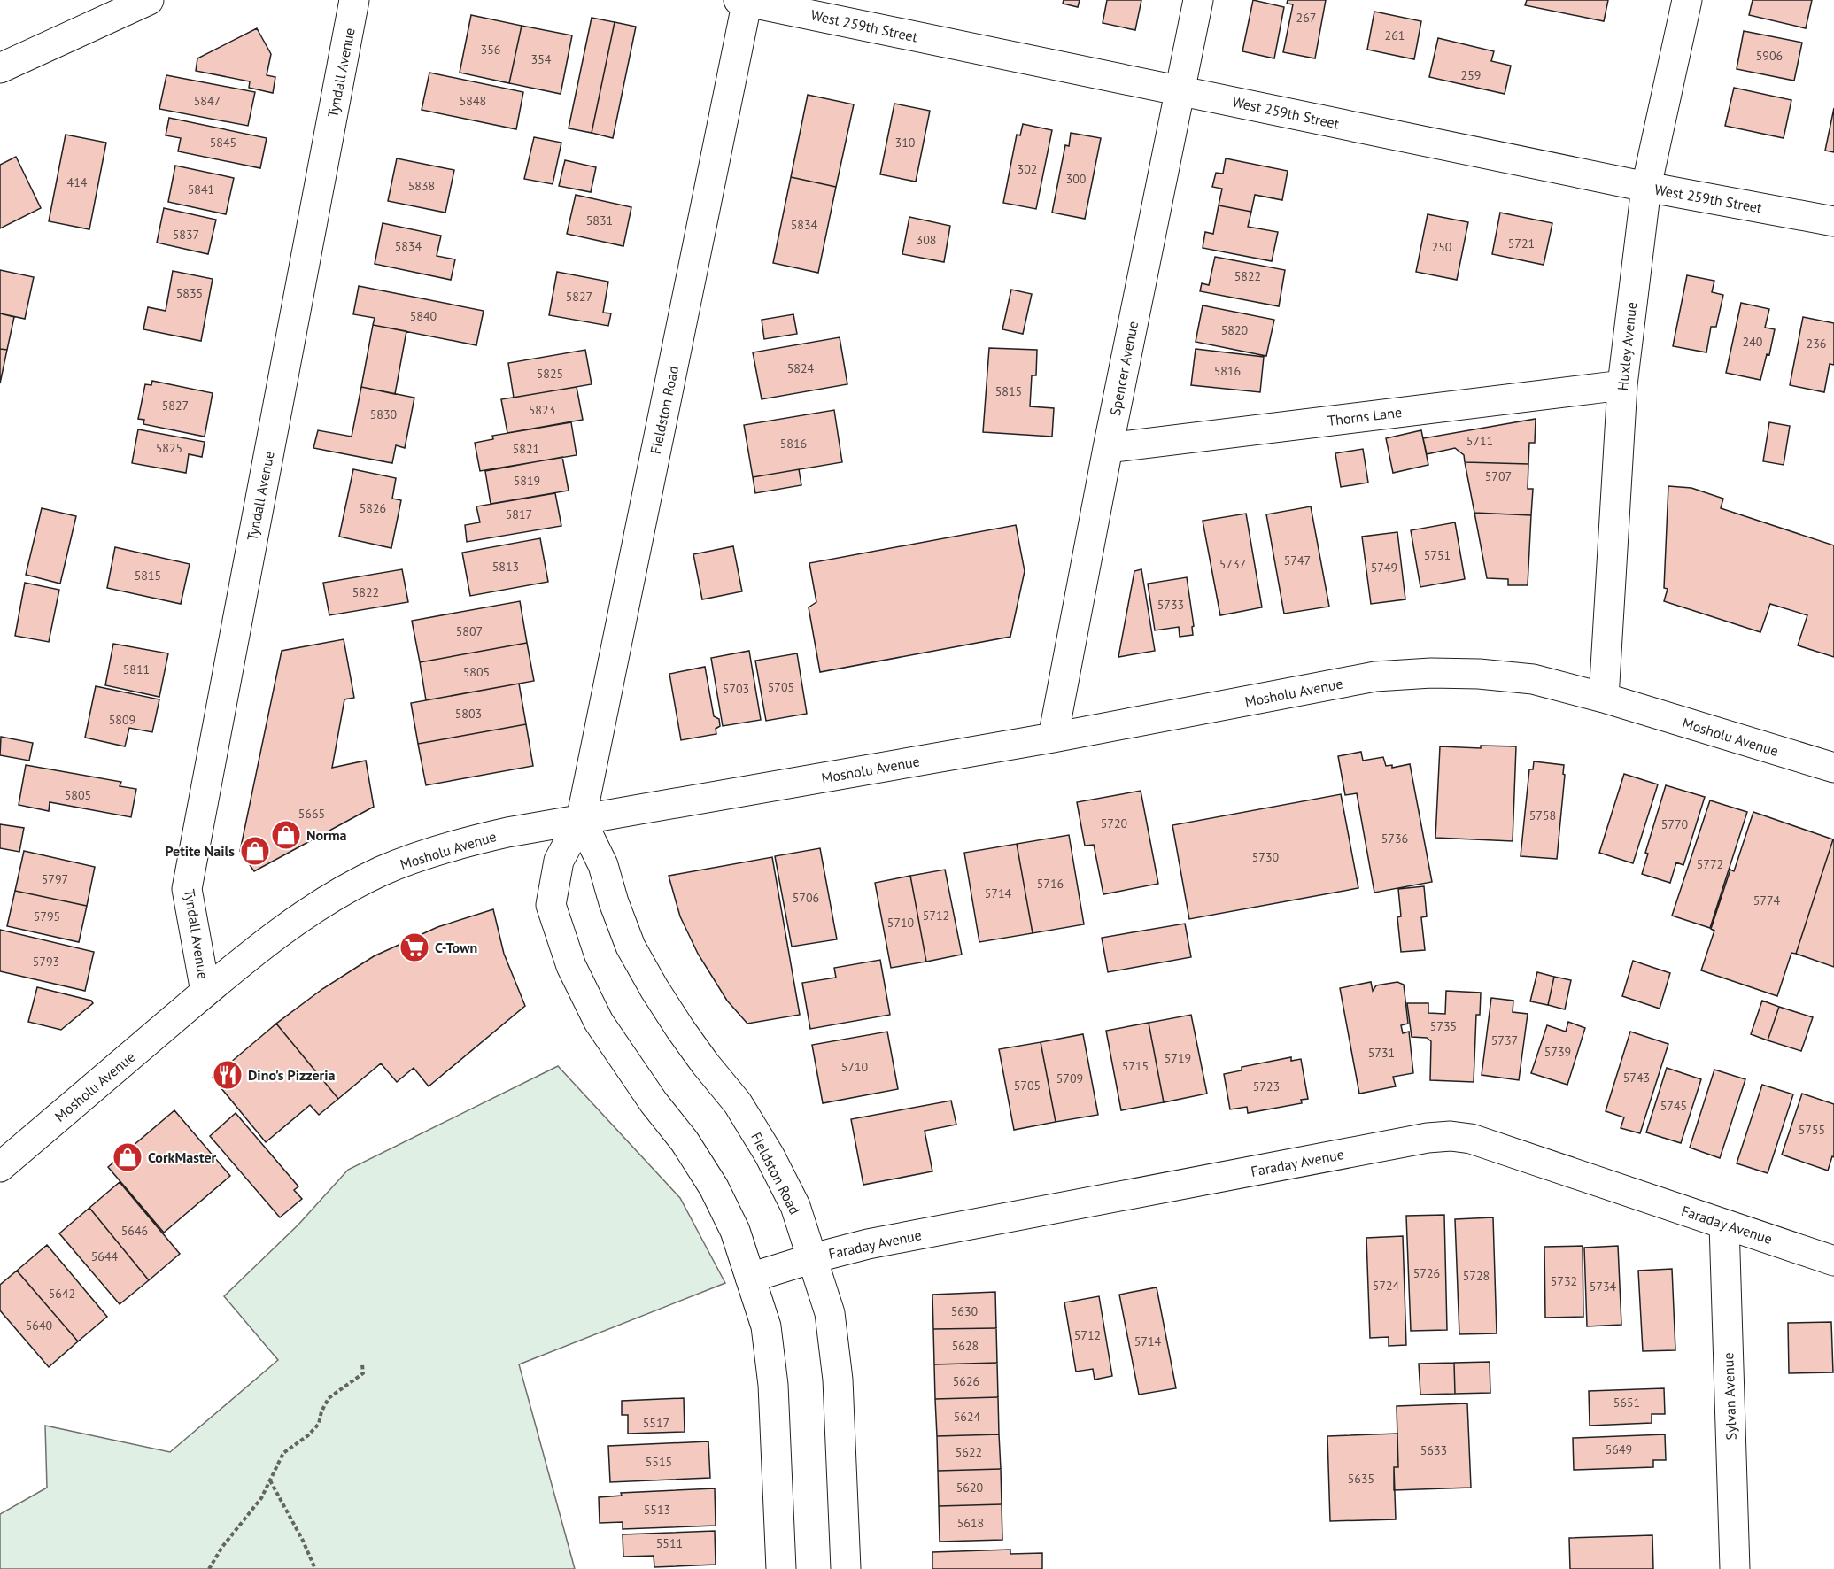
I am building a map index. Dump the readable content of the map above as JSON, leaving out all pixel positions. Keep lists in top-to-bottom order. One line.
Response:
{"streets":{"street":["West 259th Street","Tyndall Avenue","Huxley Avenue","Spencer Avenue","Fieldston Road","Thorns Lane","Mosholu Avenue","Faraday Avenue","Sylvan Avenue"]},"crossings":[["West 259th Street","Huxley Avenue"],["West 259th Street","Spencer Avenue"],["West 259th Street","Fieldston Road"],["Tyndall Avenue","Mosholu Avenue"],["Huxley Avenue","Thorns Lane"],["Huxley Avenue","Mosholu Avenue"],["Spencer Avenue","Thorns Lane"],["Spencer Avenue","Mosholu Avenue"],["Fieldston Road","Mosholu Avenue"],["Fieldston Road","Faraday Avenue"],["Faraday Avenue","Sylvan Avenue"]],"places":{"shop":["Norma","Petite Nails","CorkMaster"],"supermarket":["C-Town"],"restaurant":["Dino's Pizzeria"]},"house_numbers":["267","261","356","5906","354","259","5847","5848","5845","310","302","300","414","5838","5841","5831","5834","5837","308","5721","5834","250","5822","5835","5827","5840","5820","240","236","5824","5816","5825","5815","5827","5823","5830","5711","5816","5825","5821","5707","5819","5826","5817","5751","5747","5737","5813","5749","5815","5822","5733","5807","5811","5805","5705","5703","5803","5809","5805","5665","5758","5720","5770","5736","5730","5772","5797","5716","5714","5706","5774","5712","5795","5710","5793","5735","5737","5739","5731","5719","5715","5710","5743","5709","5705","5723","5745","5755","5646","5644","5726","5728","5732","5724","5734","5642","5630","5640","5712","5714","5628","5626","5651","5624","5517","5649","5633","5622","5515","5635","5620","5513","5618","5511"]}
